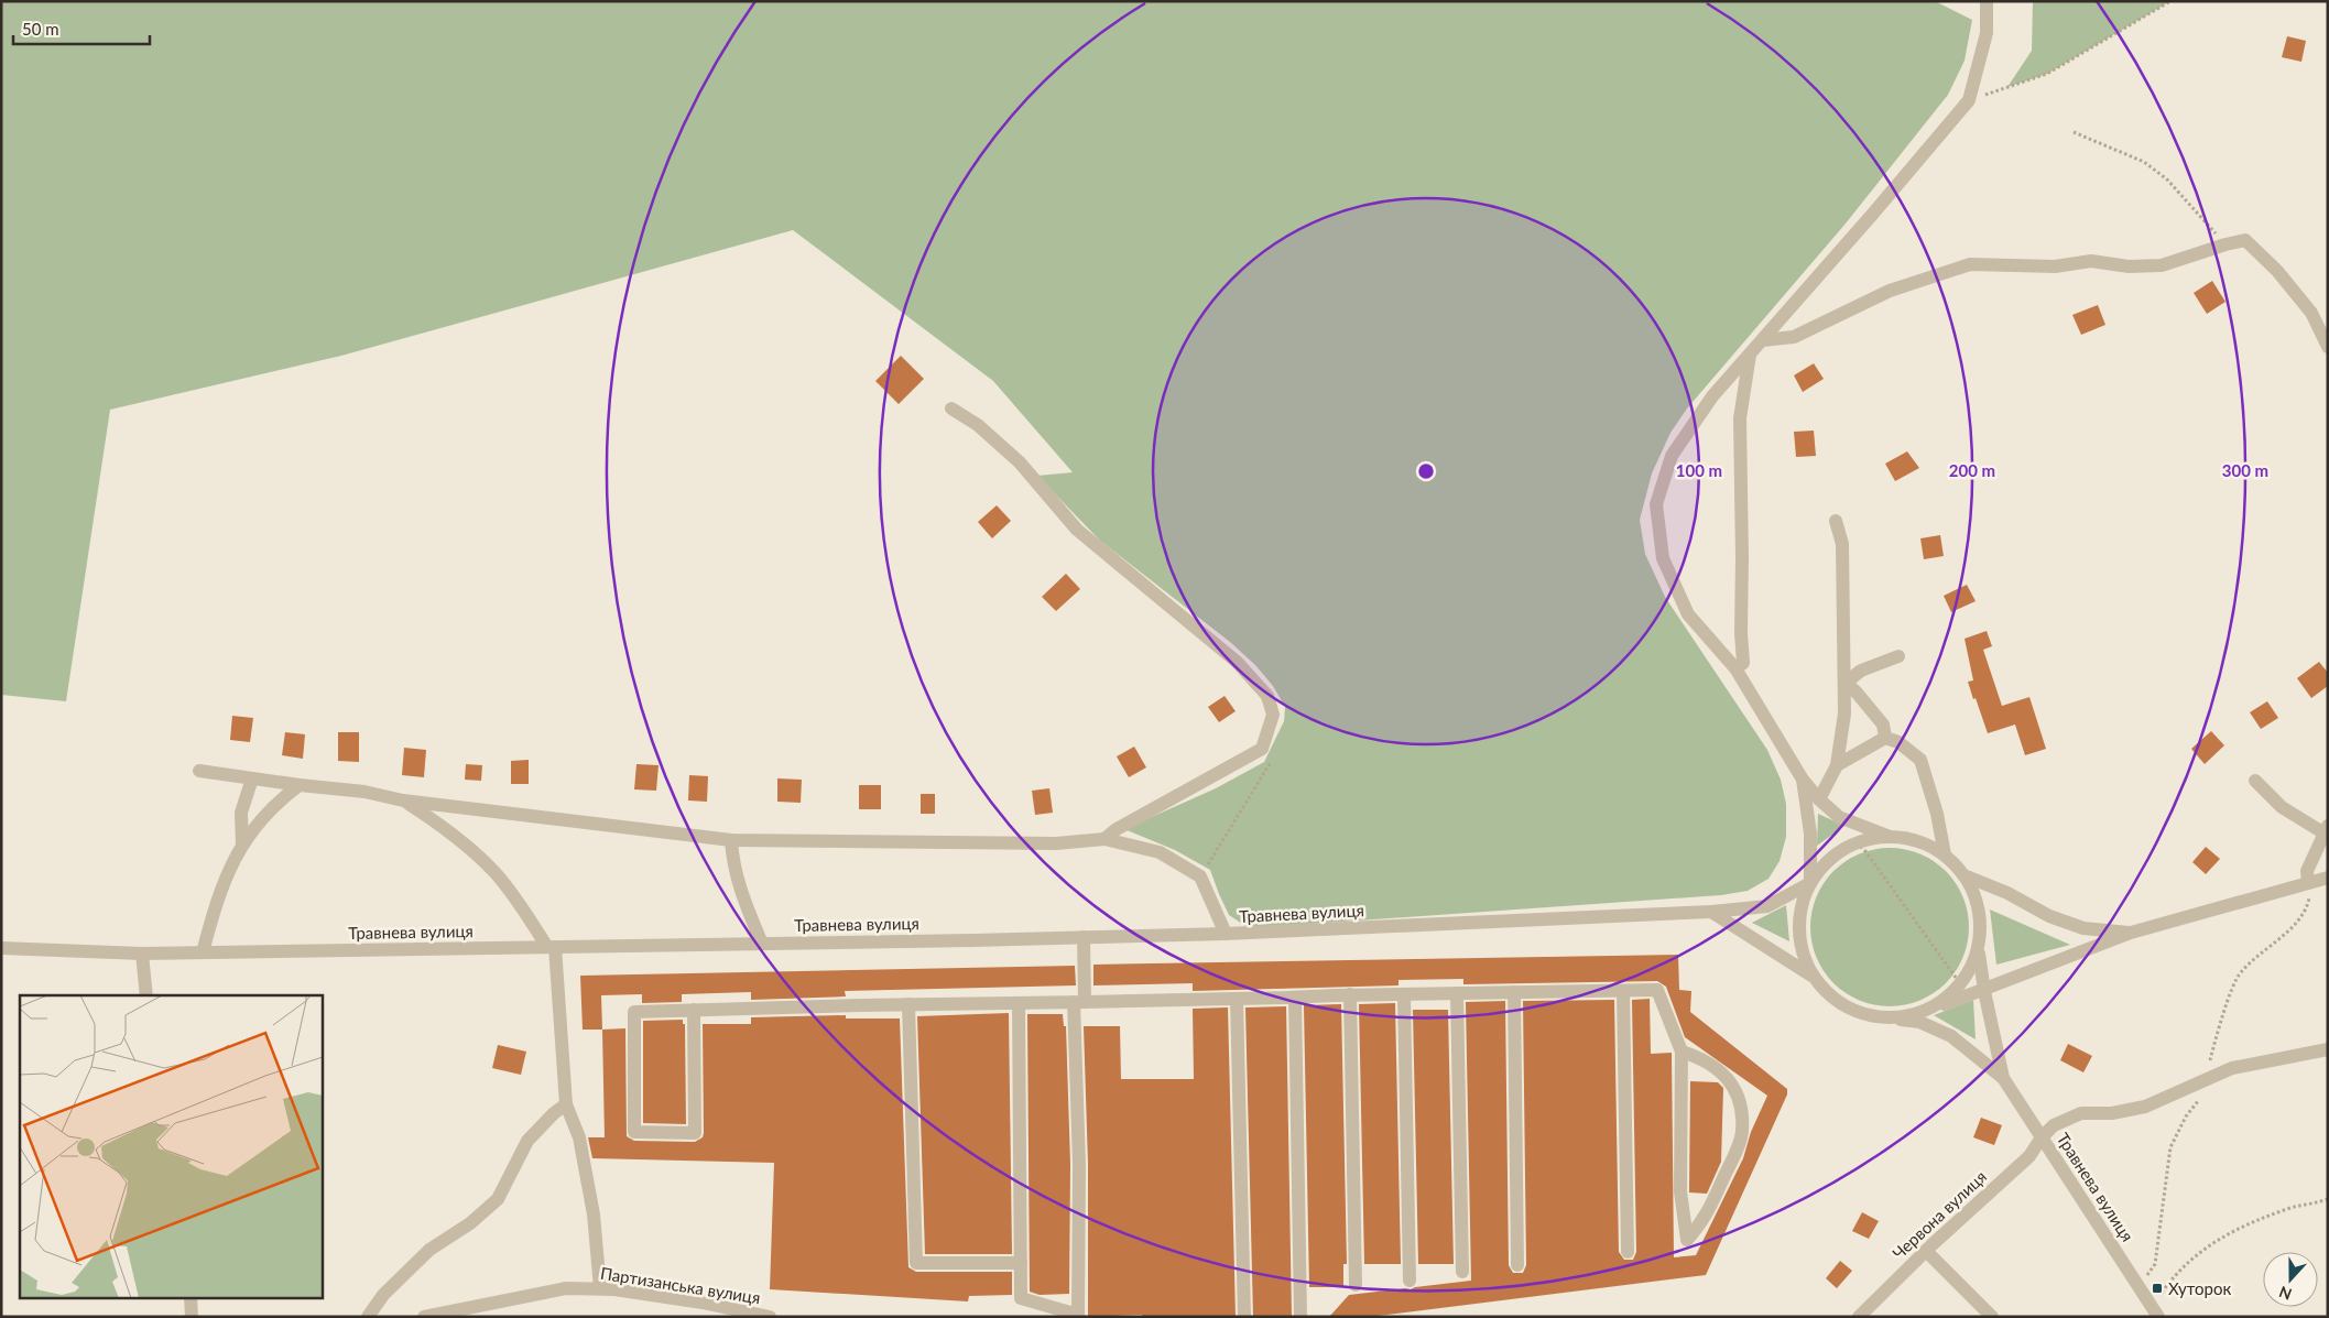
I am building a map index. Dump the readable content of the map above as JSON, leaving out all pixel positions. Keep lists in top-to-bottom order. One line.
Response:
{"streets":{"street":["Травнева вулиця","Червона вулиця","Партизанська вулиця"]},"crossings":[["Травнева вулиця","Червона вулиця"]],"places":{"transit":["Хуторок"]},"scale_bar":"50 m","north":"bottom","rings":["100 m","200 m","300 m"]}
